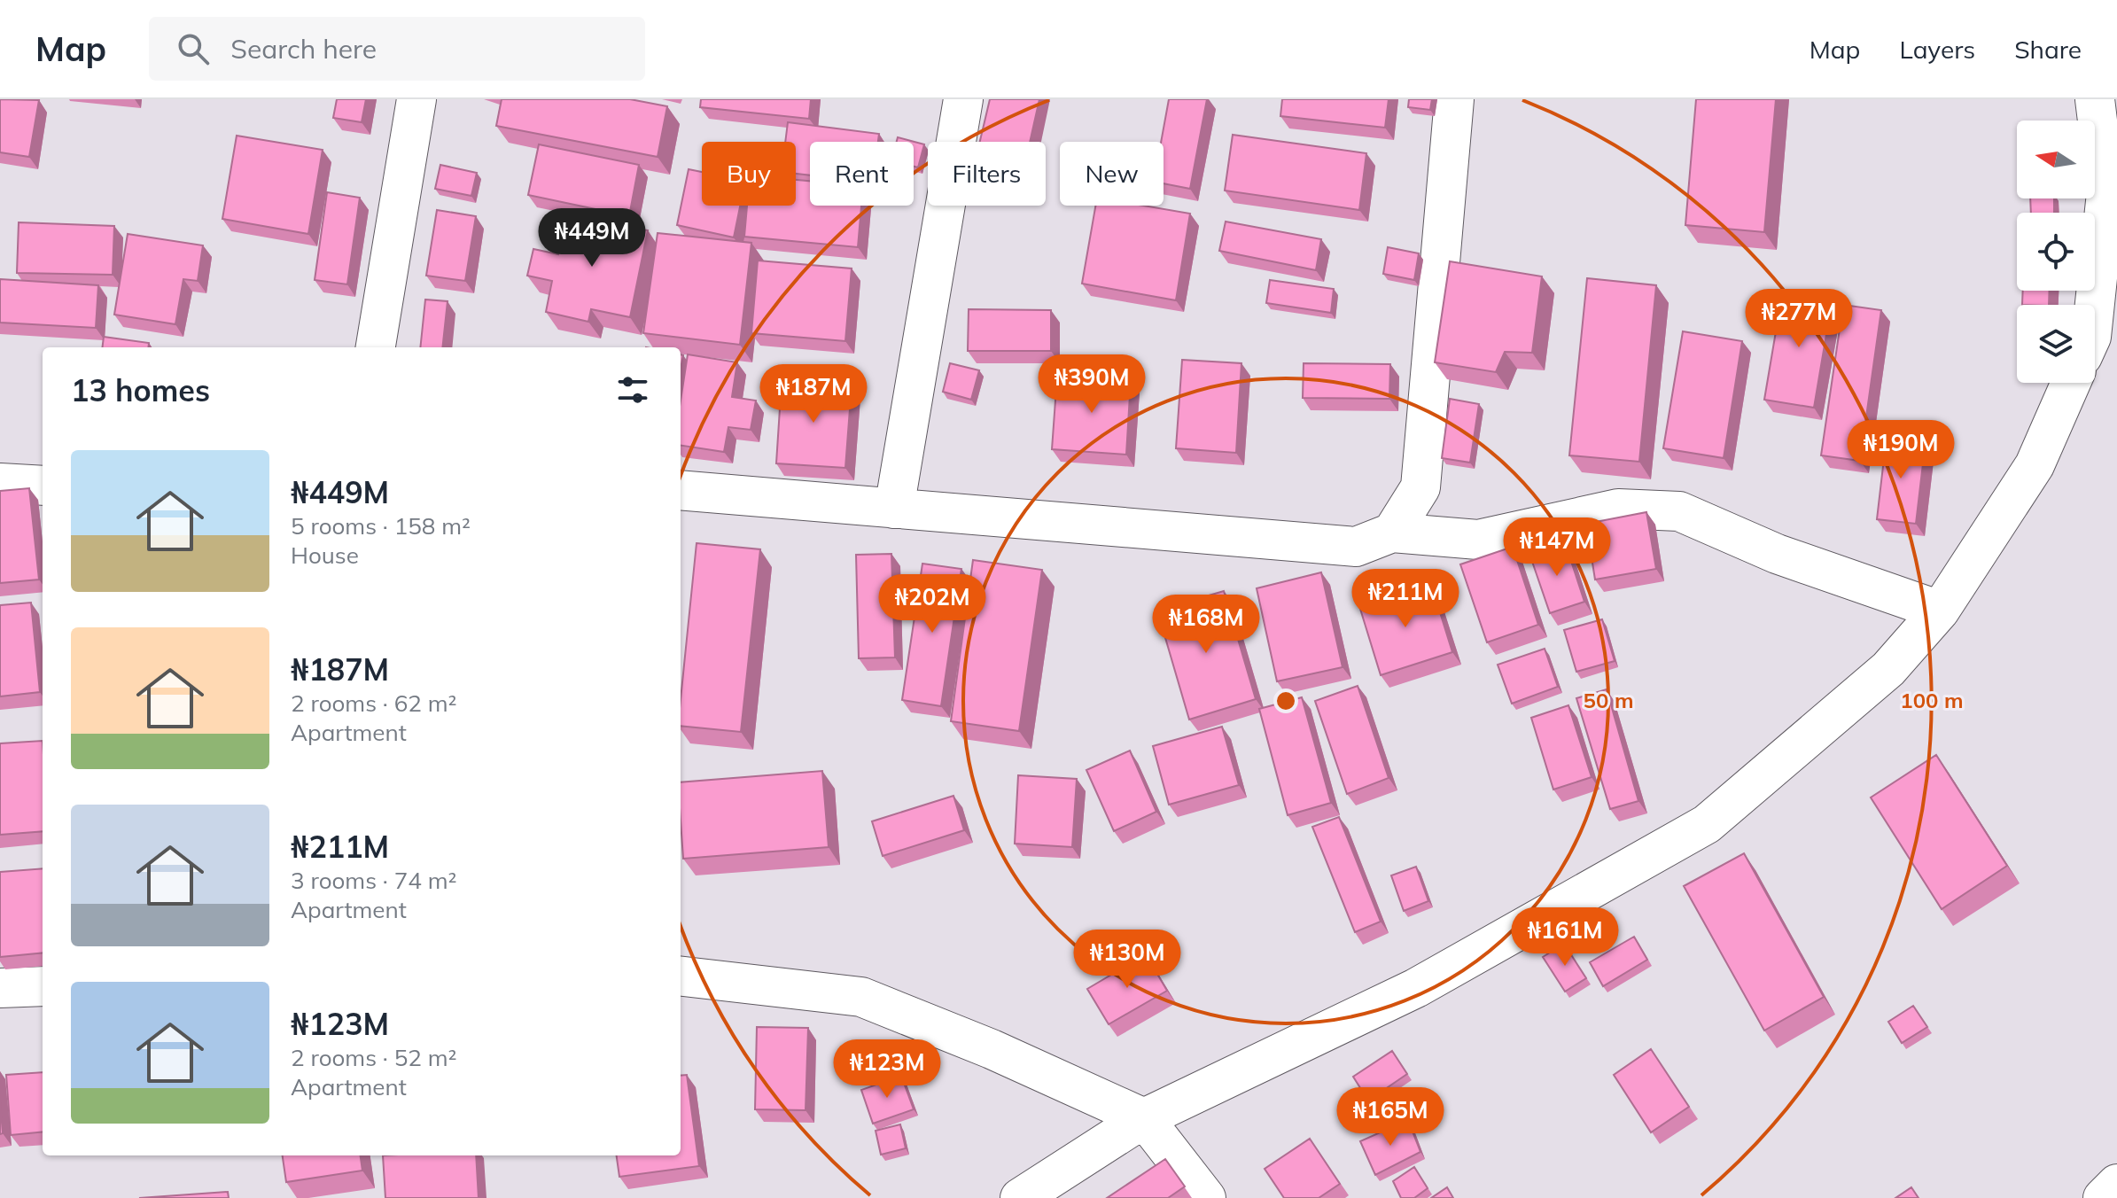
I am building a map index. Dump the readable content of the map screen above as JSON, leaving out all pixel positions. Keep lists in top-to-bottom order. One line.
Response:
{"north":"left","page":{"header":"Map","search":"Search here","nav":["Map","Layers","Share"],"chip":["Buy","Rent","Filters","New"],"price":["₦449M","₦277M","₦390M","₦187M","₦190M","₦147M","₦211M","₦202M","₦168M","₦161M","₦130M","₦123M","₦165M"],"heading":"13 homes","list":[{"name":"₦449M","note":"5 rooms · 158 m² · House"},{"name":"₦187M","note":"2 rooms · 62 m² · Apartment"},{"name":"₦211M","note":"3 rooms · 74 m² · Apartment"},{"name":"₦123M","note":"2 rooms · 52 m² · Apartment"}]},"rings":["50 m","100 m"]}
